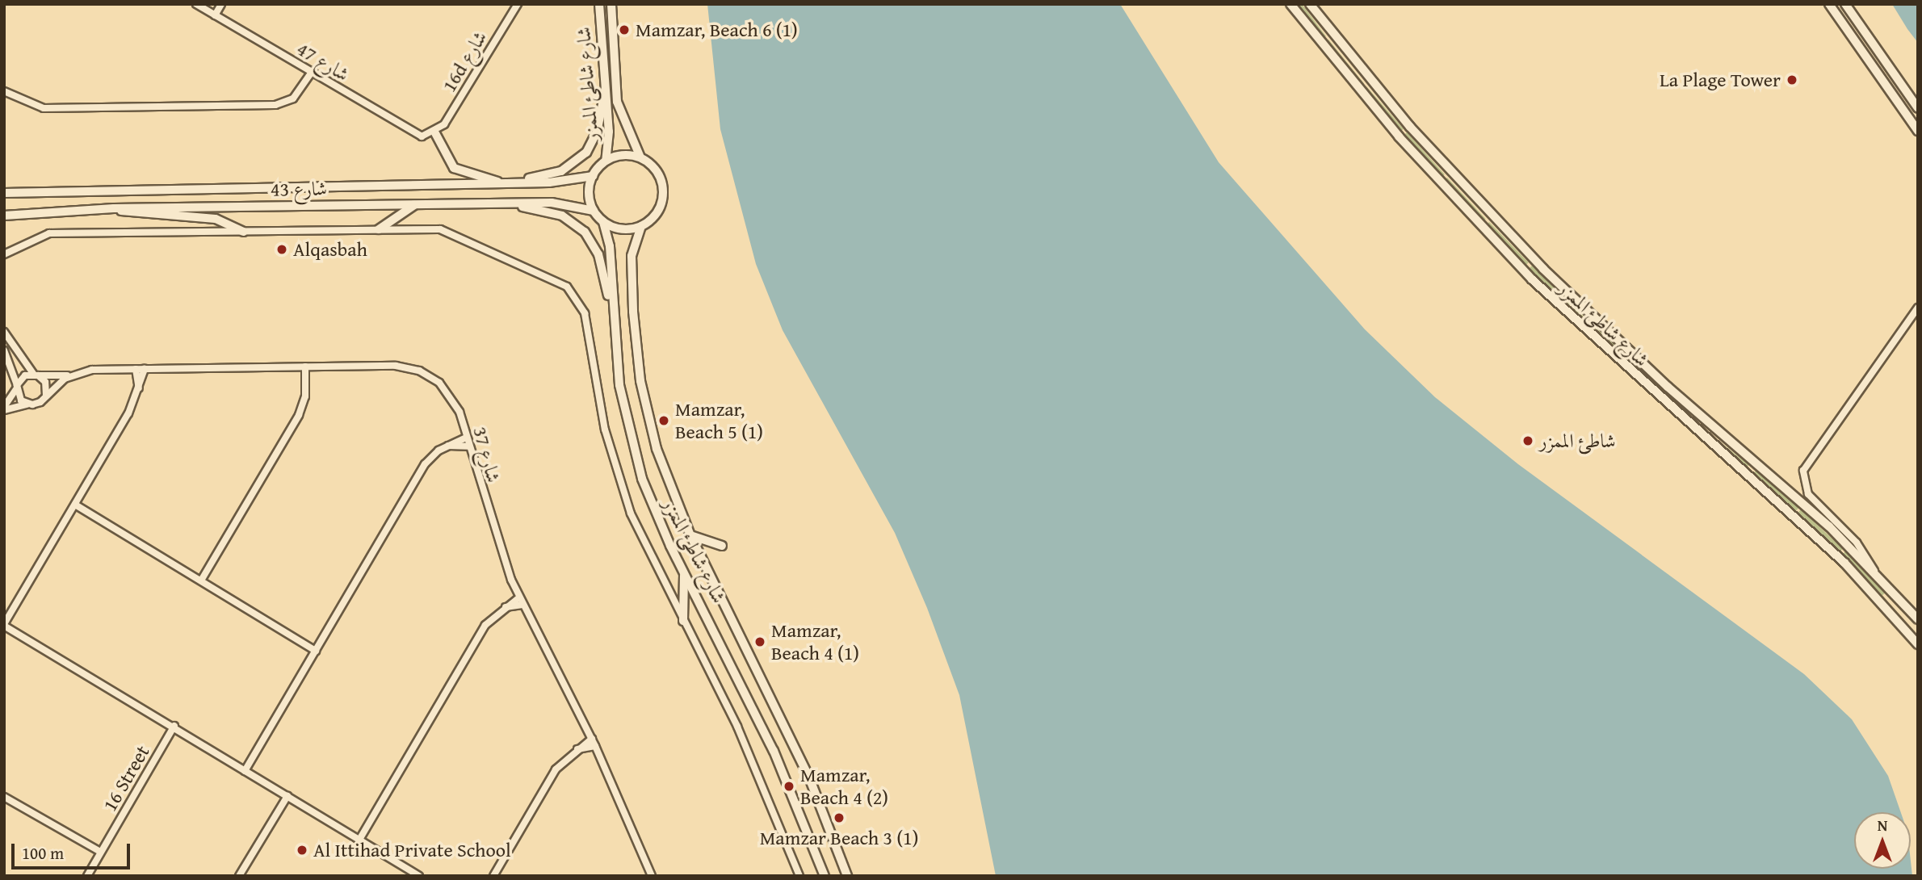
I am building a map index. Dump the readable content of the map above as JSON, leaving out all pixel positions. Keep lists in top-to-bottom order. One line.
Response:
{"streets":{"main road":["شارع شاطئ الممزر","شارع 43"],"street":["شارع 47","16d شارع","شارع 37","16 Street"]},"crossings":[["شارع 47","16d شارع"],["شارع شاطئ الممزر","شارع 43"]],"places":["Mamzar, Beach 6 (1)","La Plage Tower","Alqasbah","Mamzar, Beach 5 (1)","شاطئ الممزر","Mamzar, Beach 4 (1)","Mamzar, Beach 4 (2)","Mamzar Beach 3 (1)","Al Ittihad Private School"],"scale_bar":"100 m","north":"top"}
